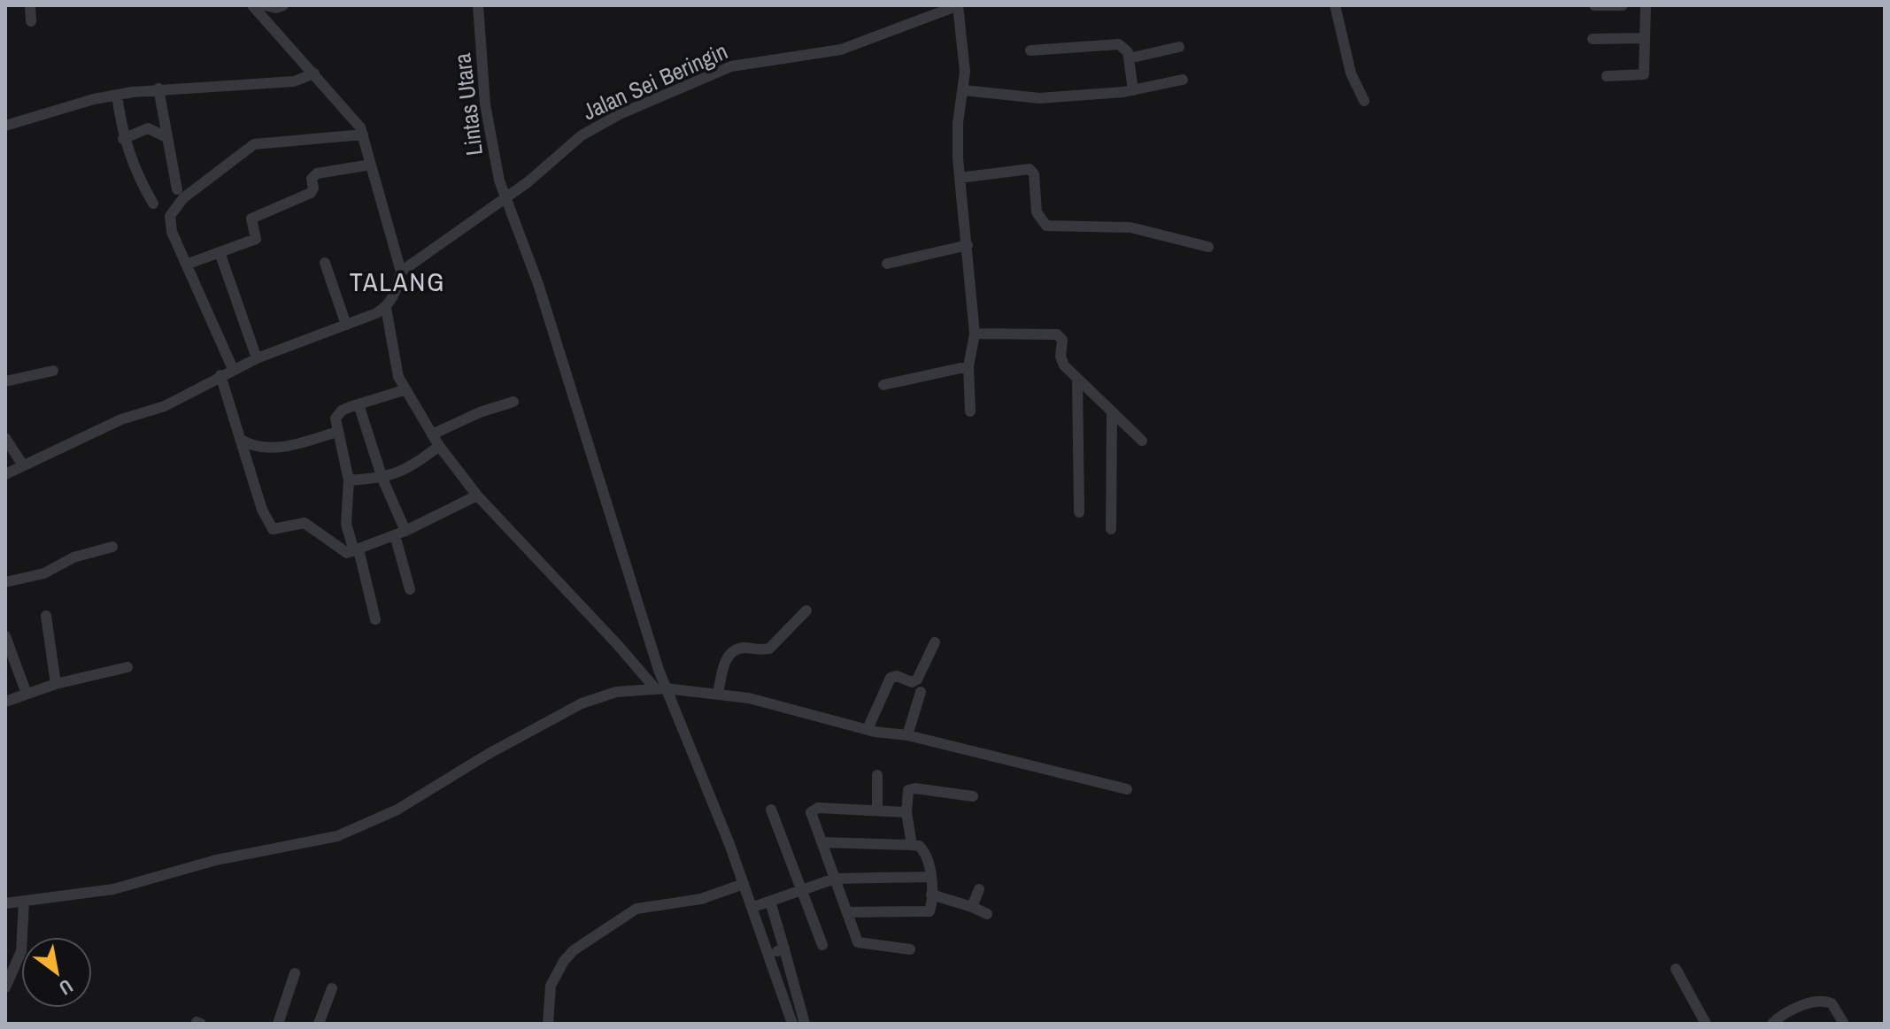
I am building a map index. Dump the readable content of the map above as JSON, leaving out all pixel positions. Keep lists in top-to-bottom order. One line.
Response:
{"streets":{"street":["Jalan Sei Beringin","Lintas Utara"]},"crossings":[["Jalan Sei Beringin","Lintas Utara"]],"districts":["TALANG"],"north":"bottom right"}
